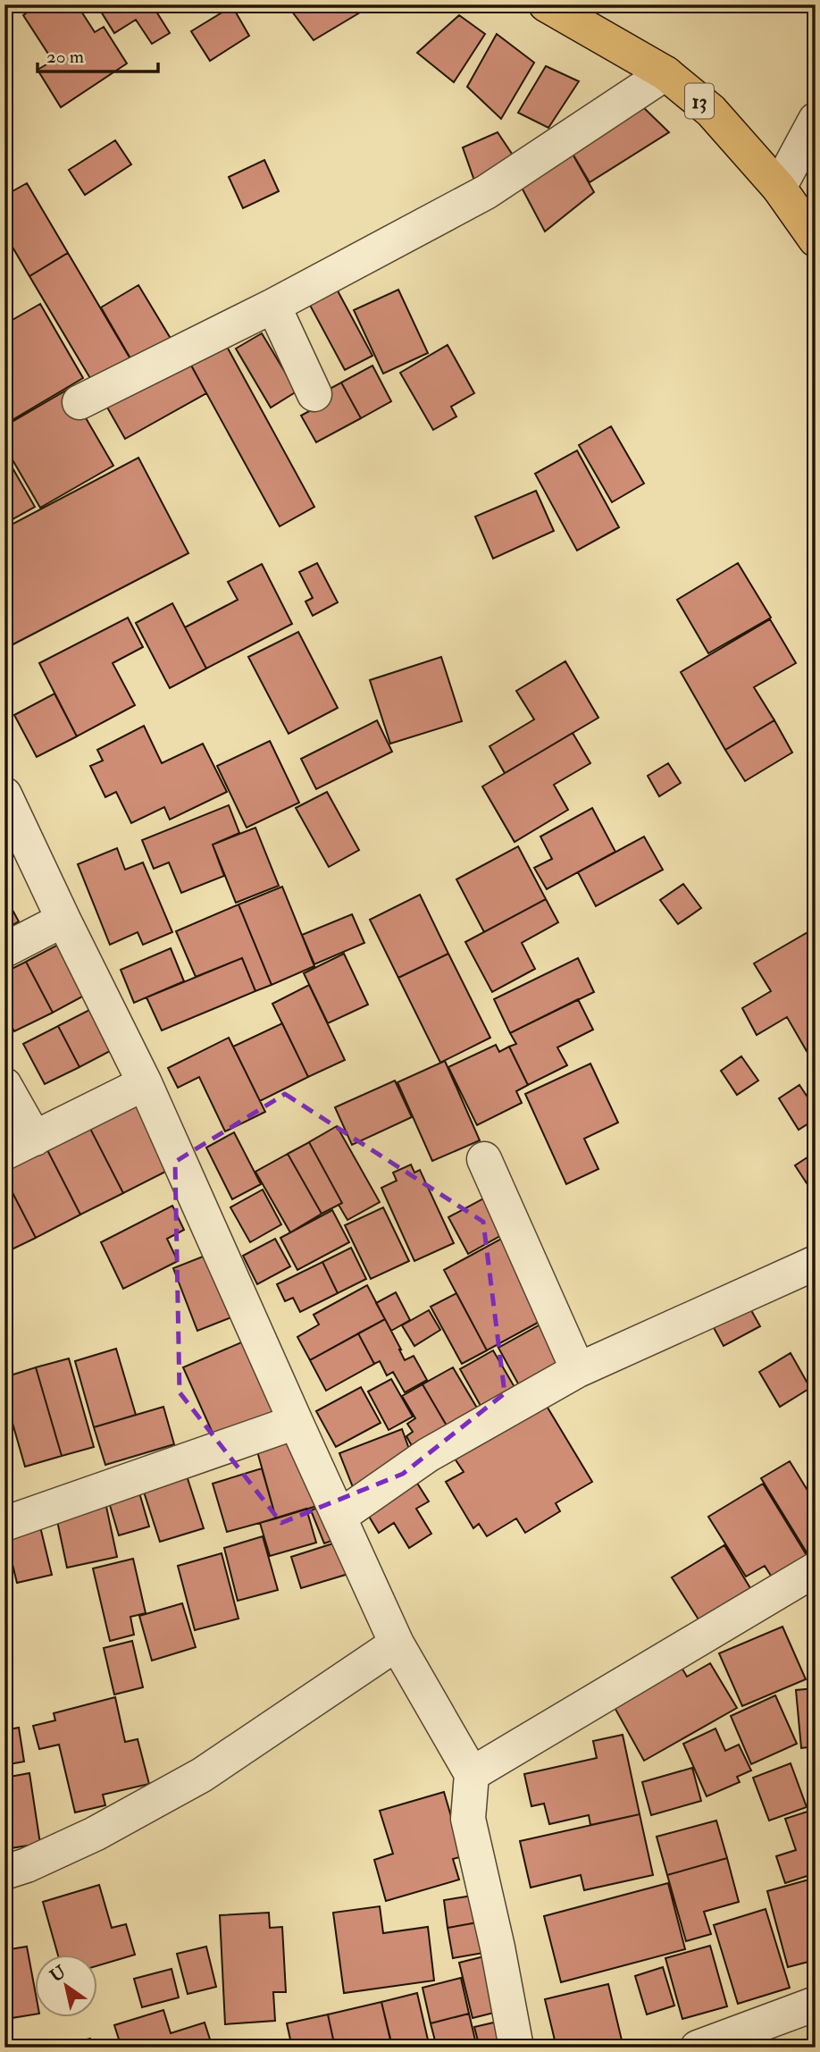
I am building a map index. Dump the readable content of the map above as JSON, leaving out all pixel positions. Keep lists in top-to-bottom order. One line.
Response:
{"streets":{"highway":["13"]},"scale_bar":"20 m","north":"top left"}
